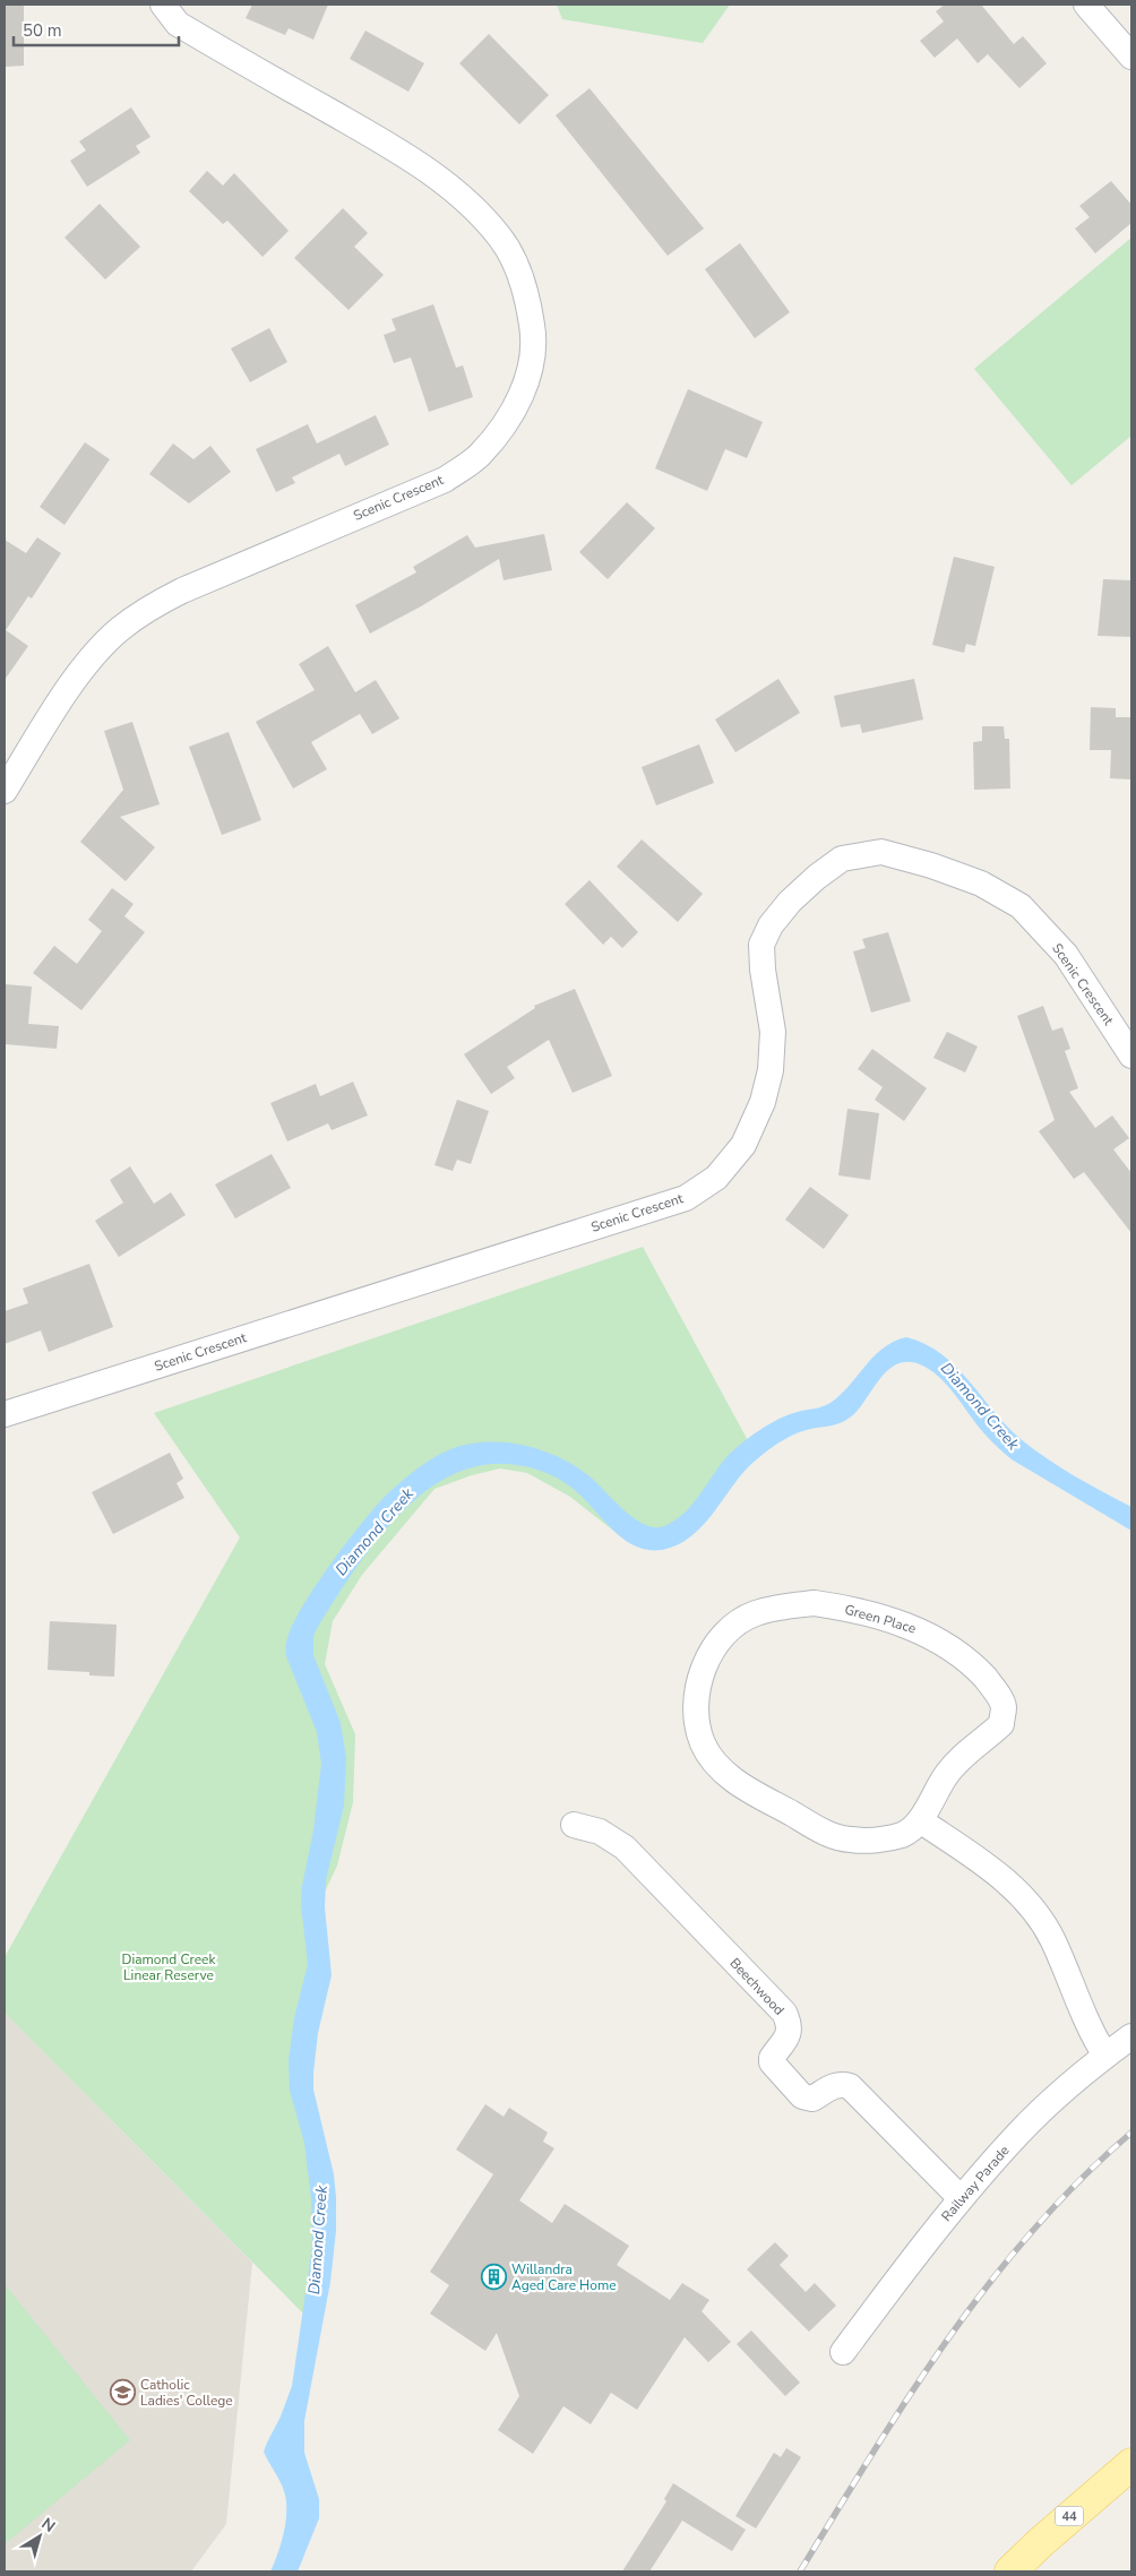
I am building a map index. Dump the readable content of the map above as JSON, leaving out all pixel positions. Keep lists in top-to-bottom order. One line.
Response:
{"streets":{"main road":["44"],"street":["Scenic Crescent","Green Place","Beechwood","Railway Parade"]},"crossings":[["Beechwood","Railway Parade"]],"water":["Diamond Creek"],"parks":["Diamond Creek Linear Reserve"],"places":{"building":["Willandra Aged Care Home"],"school or university":["Catholic Ladies' College"]},"scale_bar":"50 m","north":"top right"}
